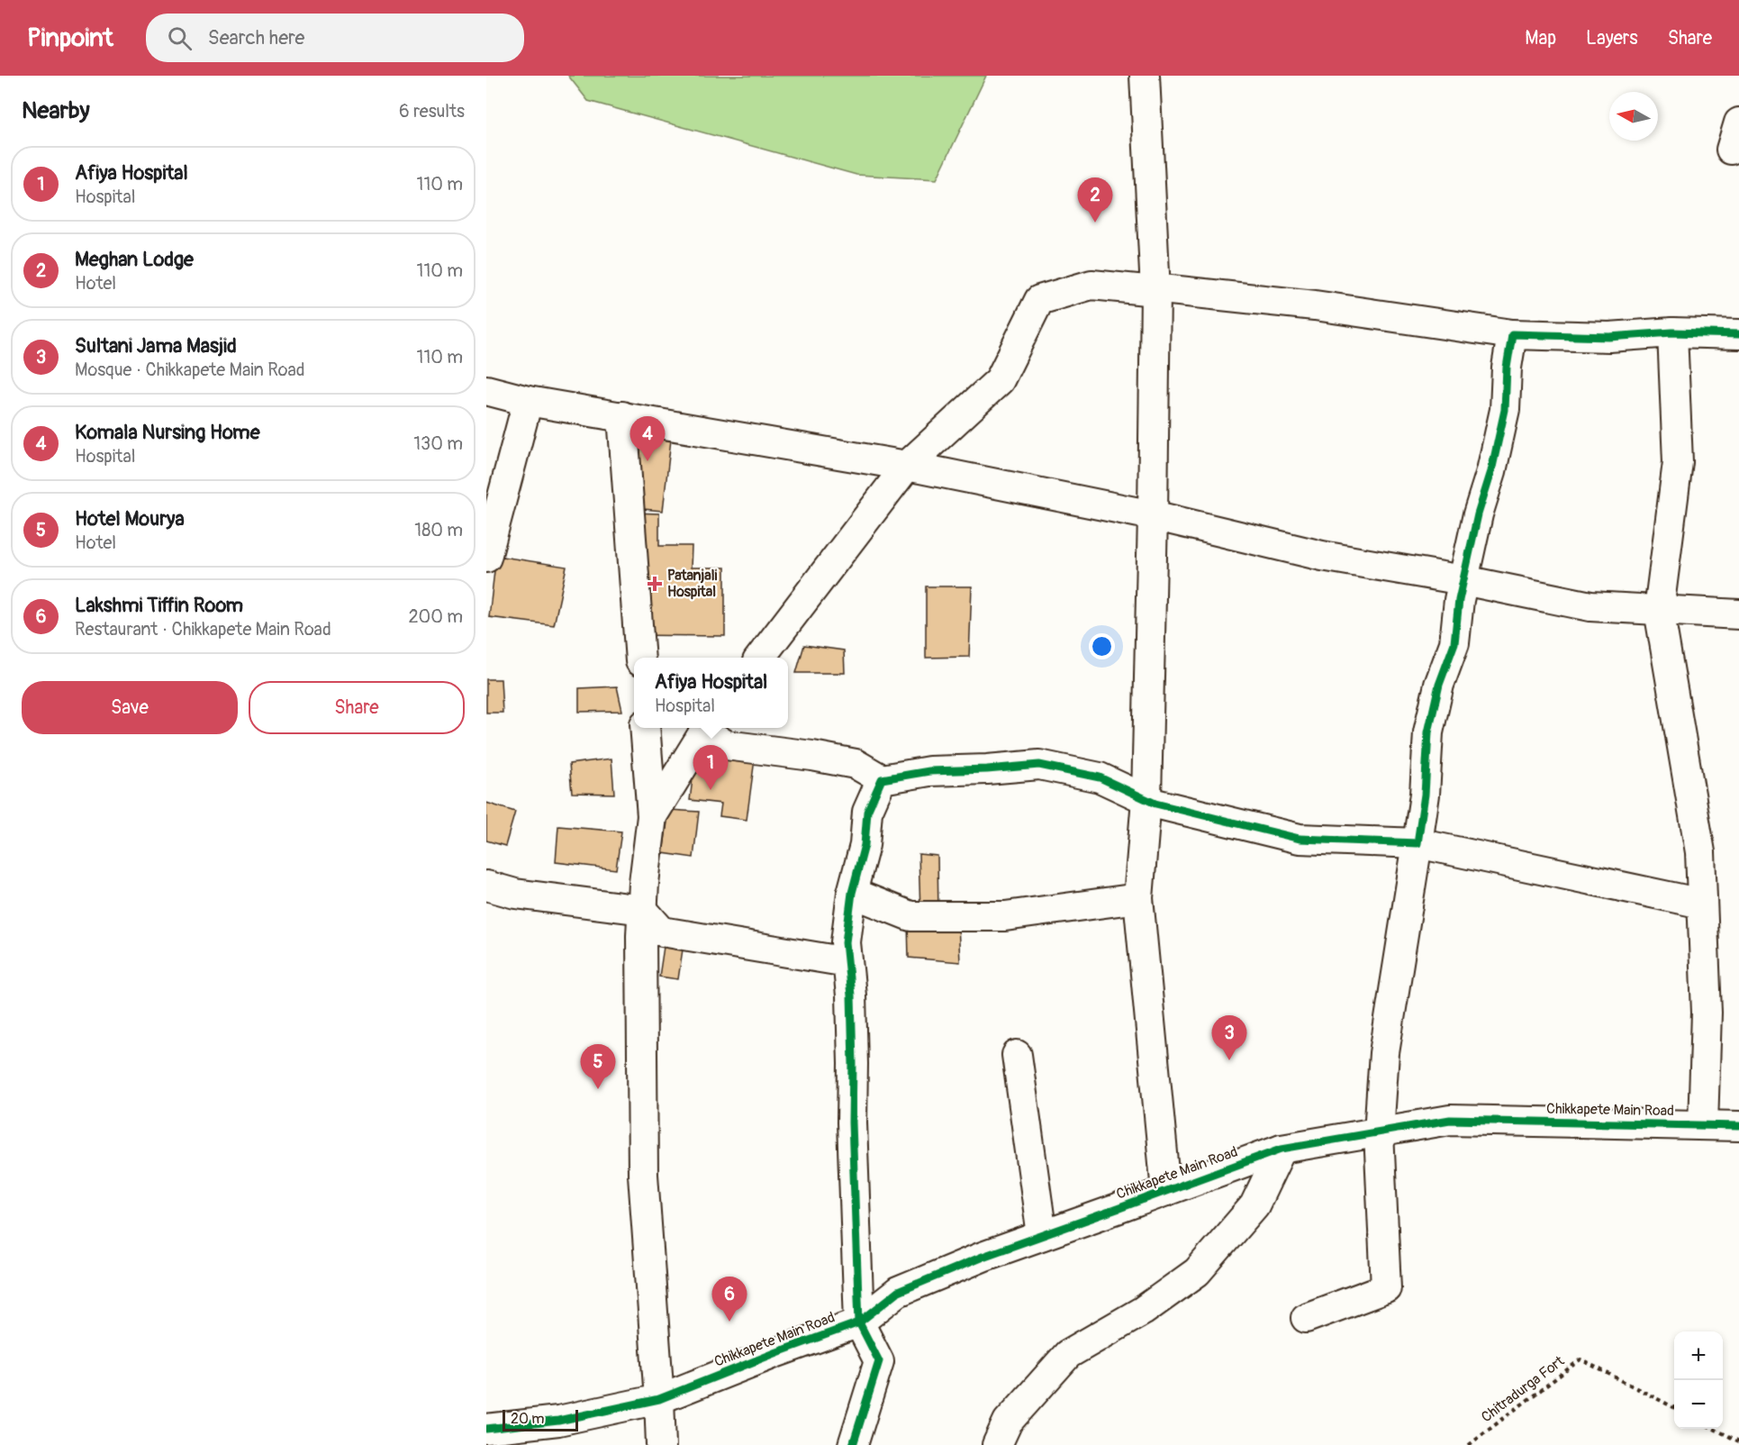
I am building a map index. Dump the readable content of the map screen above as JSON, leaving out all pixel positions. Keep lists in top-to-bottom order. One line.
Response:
{"streets":{"street":["Chikkapete Main Road"],"path":["Chitradurga Fort"]},"places":{"health":["Patanjali Hospital"]},"scale_bar":"20 m","north":"left","page":{"header":"Pinpoint","search":"Search here","nav":["Map","Layers","Share"],"heading":["Nearby","6 results"],"list":[{"mark":"1","name":"Afiya Hospital","note":"Hospital","value":"110 m"},{"mark":"2","name":"Meghan Lodge","note":"Hotel","value":"110 m"},{"mark":"3","name":"Sultani Jama Masjid","note":"Mosque · Chikkapete Main Road","value":"110 m"},{"mark":"4","name":"Komala Nursing Home","note":"Hospital","value":"130 m"},{"mark":"5","name":"Hotel Mourya","note":"Hotel","value":"180 m"},{"mark":"6","name":"Lakshmi Tiffin Room","note":"Restaurant · Chikkapete Main Road","value":"200 m"}],"pins":["2","4","1","3","5","6"],"popup":["Afiya Hospital","Hospital"],"buttons":["Save","Share"],"map_buttons":["+","−"],"scale":"20 m"}}
